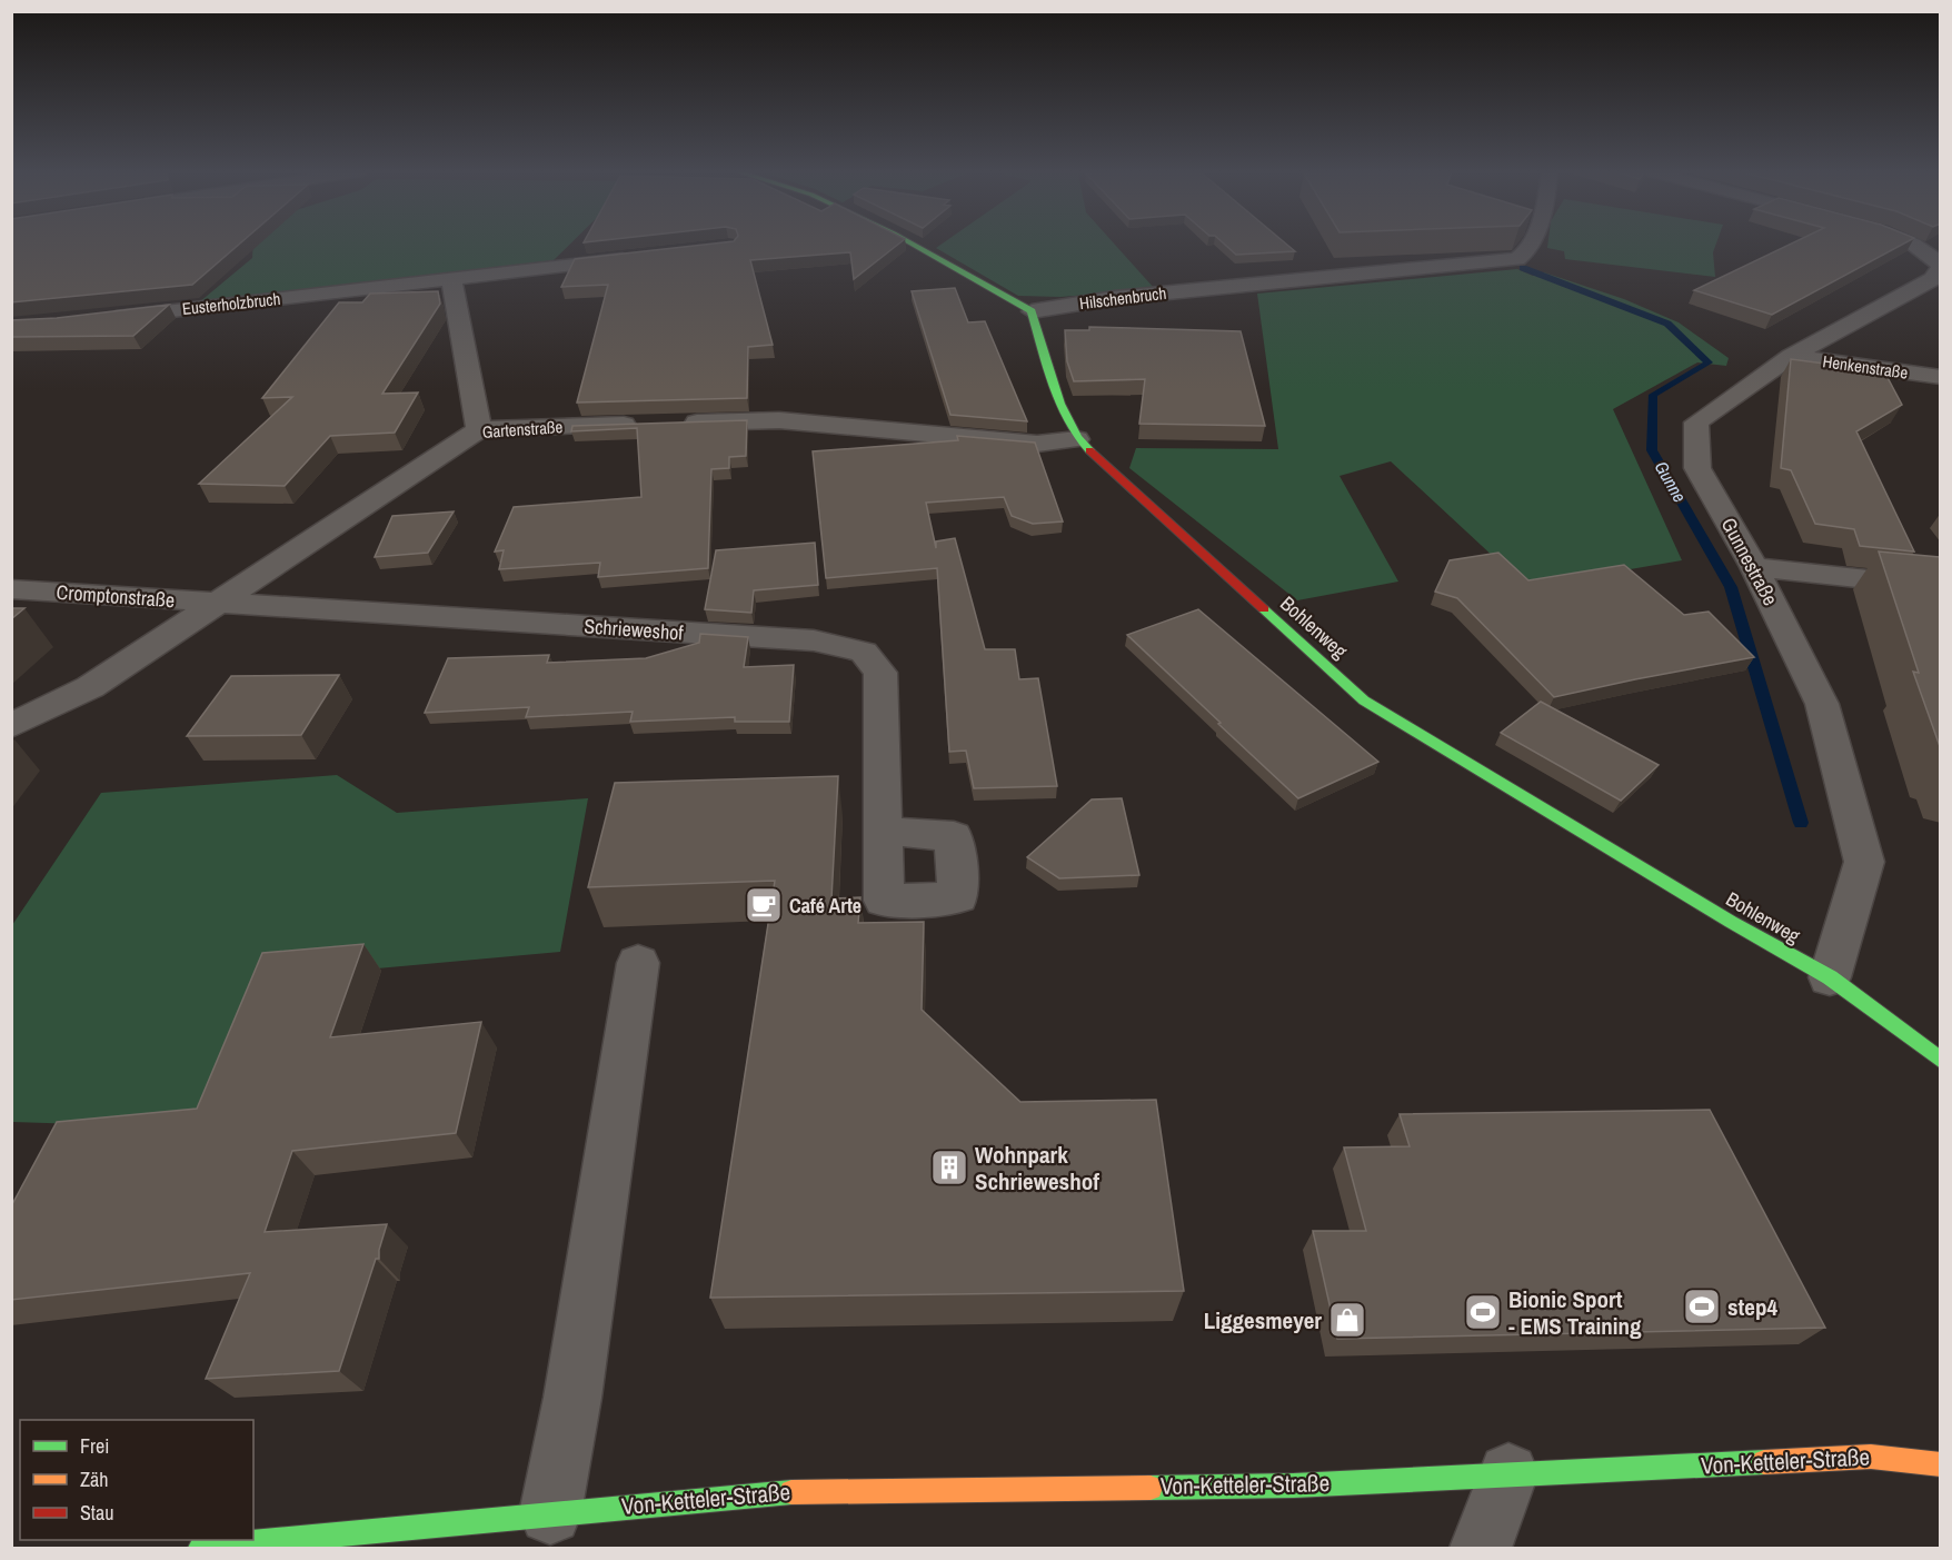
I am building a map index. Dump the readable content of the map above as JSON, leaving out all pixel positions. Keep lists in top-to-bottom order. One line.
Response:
{"streets":{"street":["Hilschenbruch","Eusterholzbruch","Henkenstraße","Gartenstraße","Gunnestraße","Cromptonstraße","Bohlenweg","Schrieweshof","Von-Ketteler-Straße"]},"crossings":[["Hilschenbruch","Bohlenweg"],["Henkenstraße","Gunnestraße"],["Gartenstraße","Cromptonstraße"],["Gartenstraße","Bohlenweg"],["Gartenstraße","Schrieweshof"],["Gunnestraße","Bohlenweg"],["Cromptonstraße","Schrieweshof"]],"water":["Gunne"],"places":{"cafe":["Café Arte"],"building":["Wohnpark Schrieweshof"],"sports":["step4","Bionic Sport - EMS Training"],"shop":["Liggesmeyer"]},"legend":["Frei","Zäh","Stau"]}
